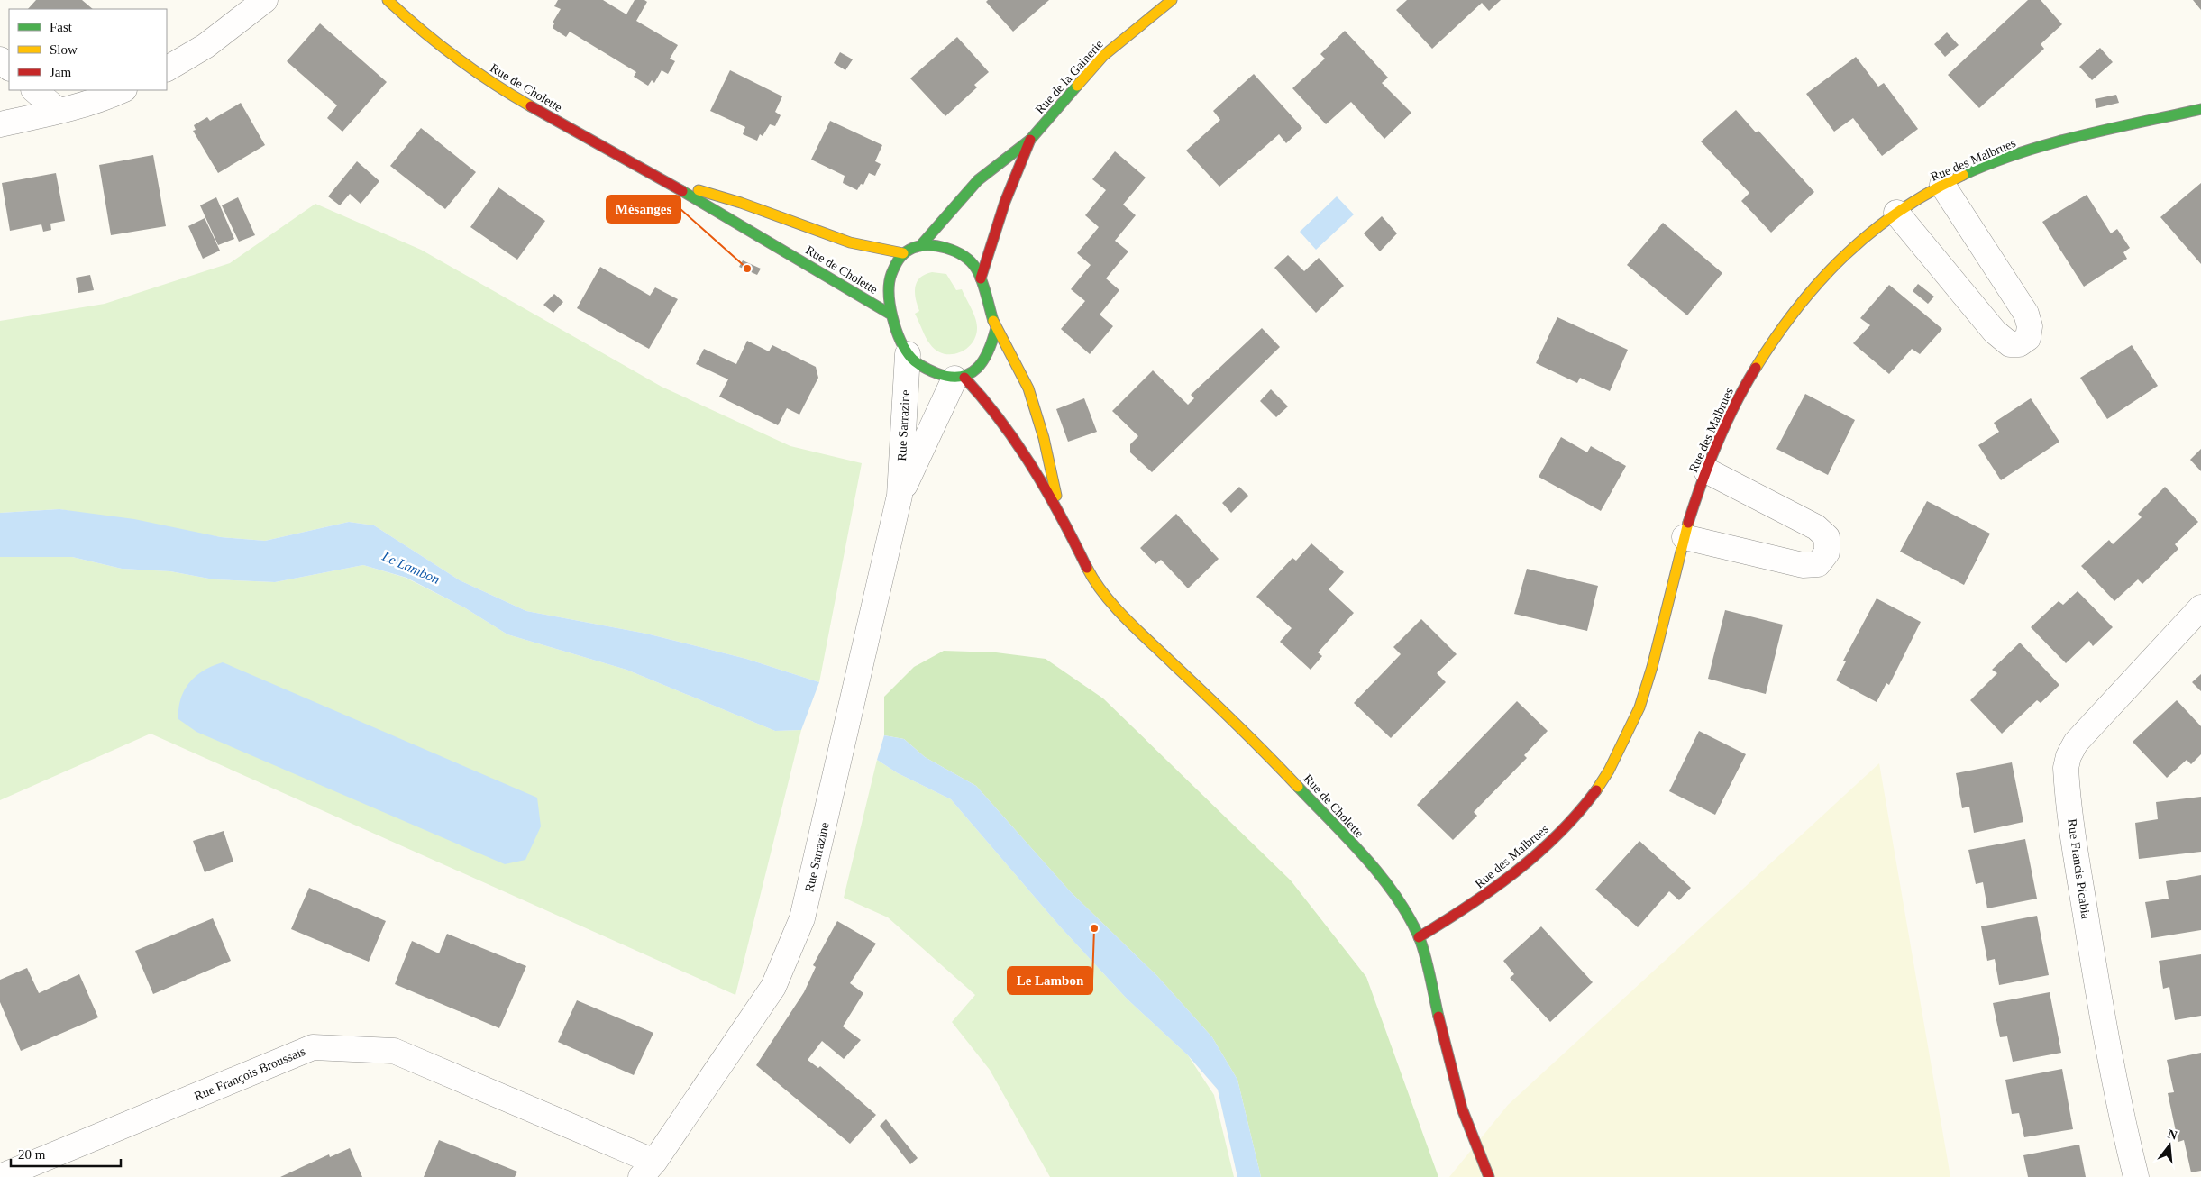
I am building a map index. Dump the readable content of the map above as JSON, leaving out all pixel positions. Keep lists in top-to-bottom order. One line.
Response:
{"streets":{"street":["Rue de la Gainerie","Rue de Cholette","Rue des Malbrues","Rue Sarrazine","Rue Francis Picabia","Rue François Broussais"]},"crossings":[["Rue de la Gainerie","Rue de Cholette"],["Rue de la Gainerie","Rue Sarrazine"],["Rue de Cholette","Rue des Malbrues"],["Rue de Cholette","Rue Sarrazine"],["Rue Sarrazine","Rue François Broussais"]],"water":["Le Lambon"],"places":["Mésanges","Le Lambon"],"legend":["Fast","Slow","Jam"],"scale_bar":"20 m","north":"top"}
